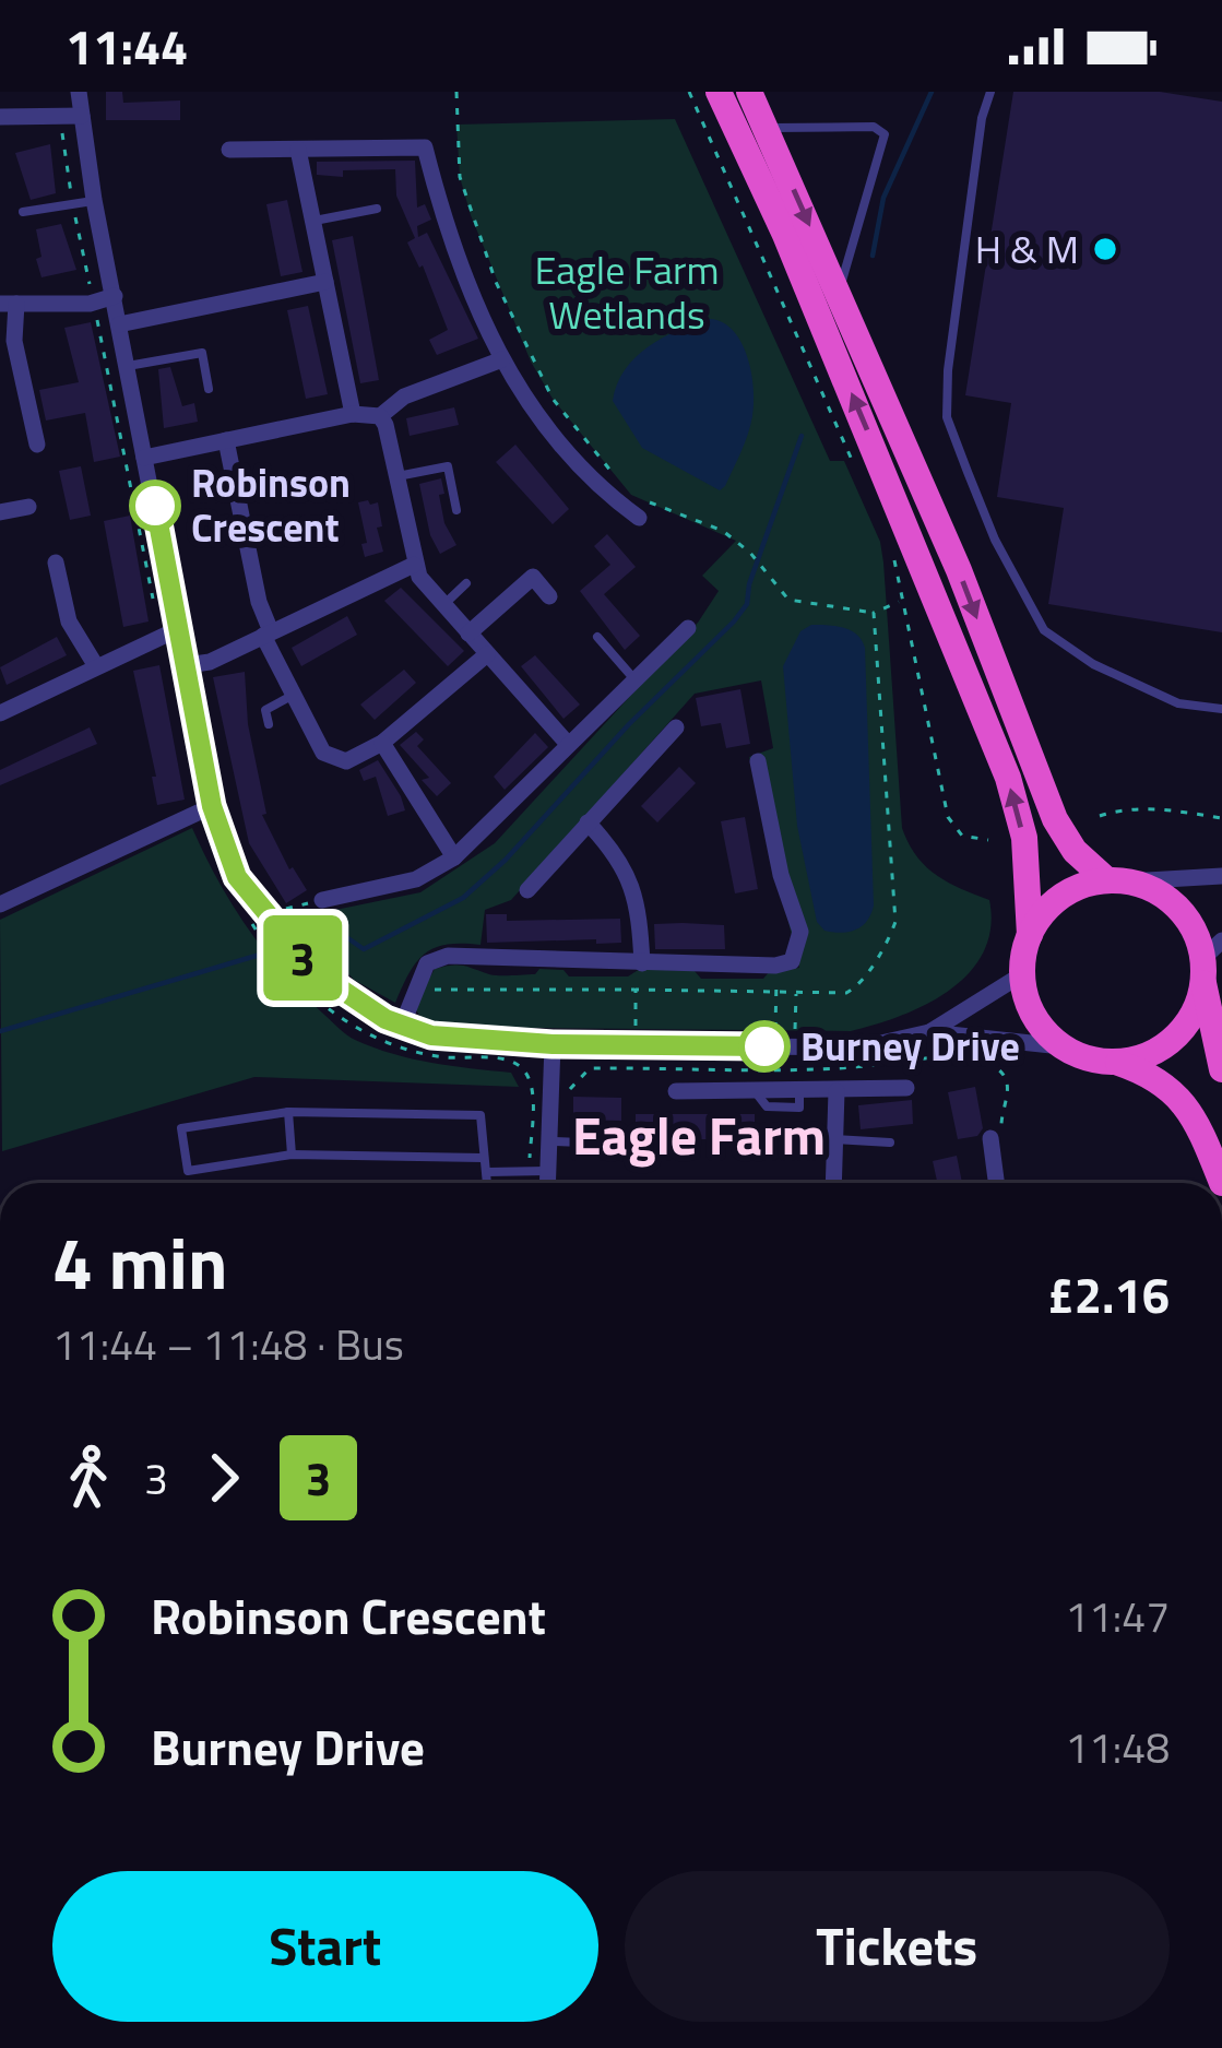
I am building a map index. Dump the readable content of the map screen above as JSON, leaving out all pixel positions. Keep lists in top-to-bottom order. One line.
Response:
{"districts":["Eagle Farm"],"parks":["Eagle Farm Wetlands"],"places":["H & M","Robinson Crescent","Burney Drive"],"lines":["bus line 3"],"page":{"status":"11:44","on_map":"3","heading":["4 min","11:44 – 11:48 · Bus","£2.16"],"legs":["3","3"],"list":[{"name":"Robinson Crescent","value":"11:47"},{"name":"Burney Drive","value":"11:48"}],"buttons":["Start","Tickets"]}}
